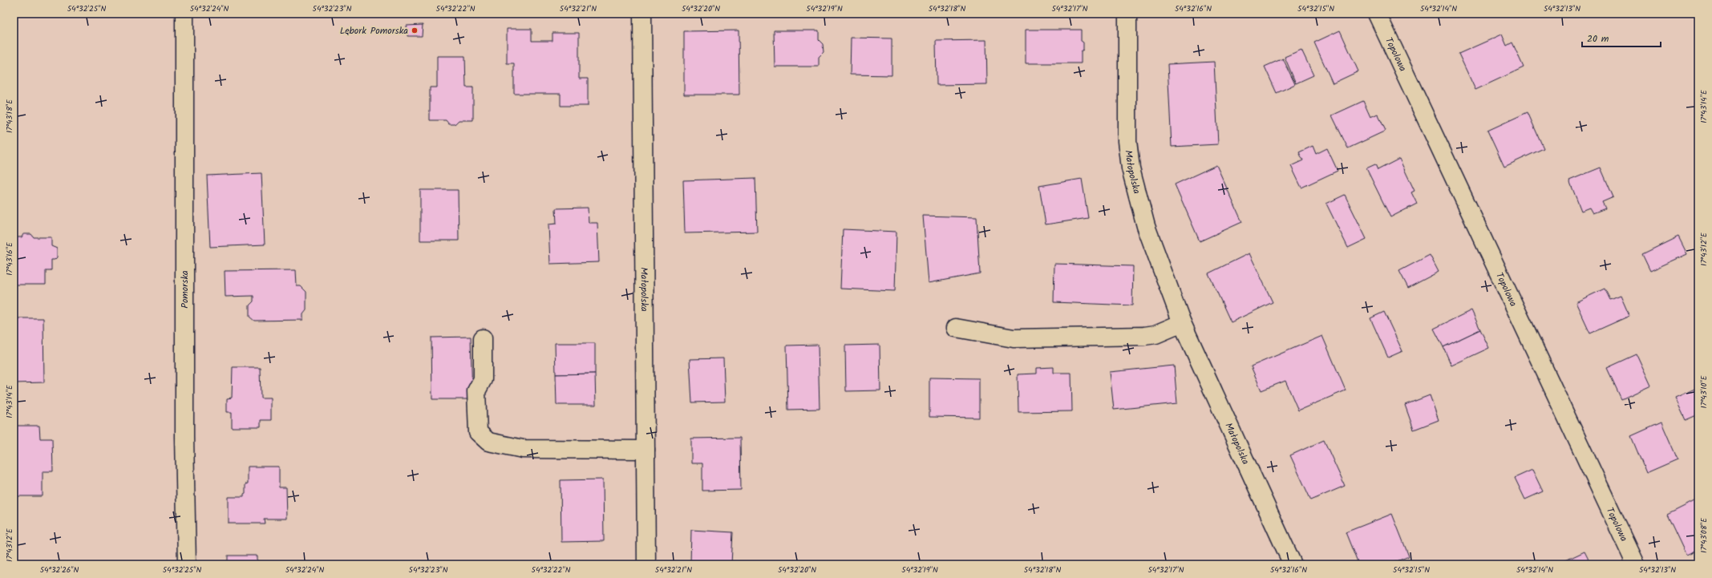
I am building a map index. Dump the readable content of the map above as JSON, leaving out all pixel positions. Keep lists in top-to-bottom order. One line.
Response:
{"streets":{"street":["Topolowa","Małopolska","Pomorska"]},"places":["Lębork Pomorska"],"scale_bar":"20 m","coordinates":["54°32'25\"N","54°32'24\"N","54°32'23\"N","54°32'22\"N","54°32'21\"N","54°32'20\"N","54°32'19\"N","54°32'18\"N","54°32'17\"N","54°32'16\"N","54°32'15\"N","54°32'14\"N","54°32'13\"N","17°43'14\"E","17°43'18\"E","17°43'12\"E","17°43'16\"E","17°43'10\"E","17°43'08\"E","54°32'26\"N"]}
